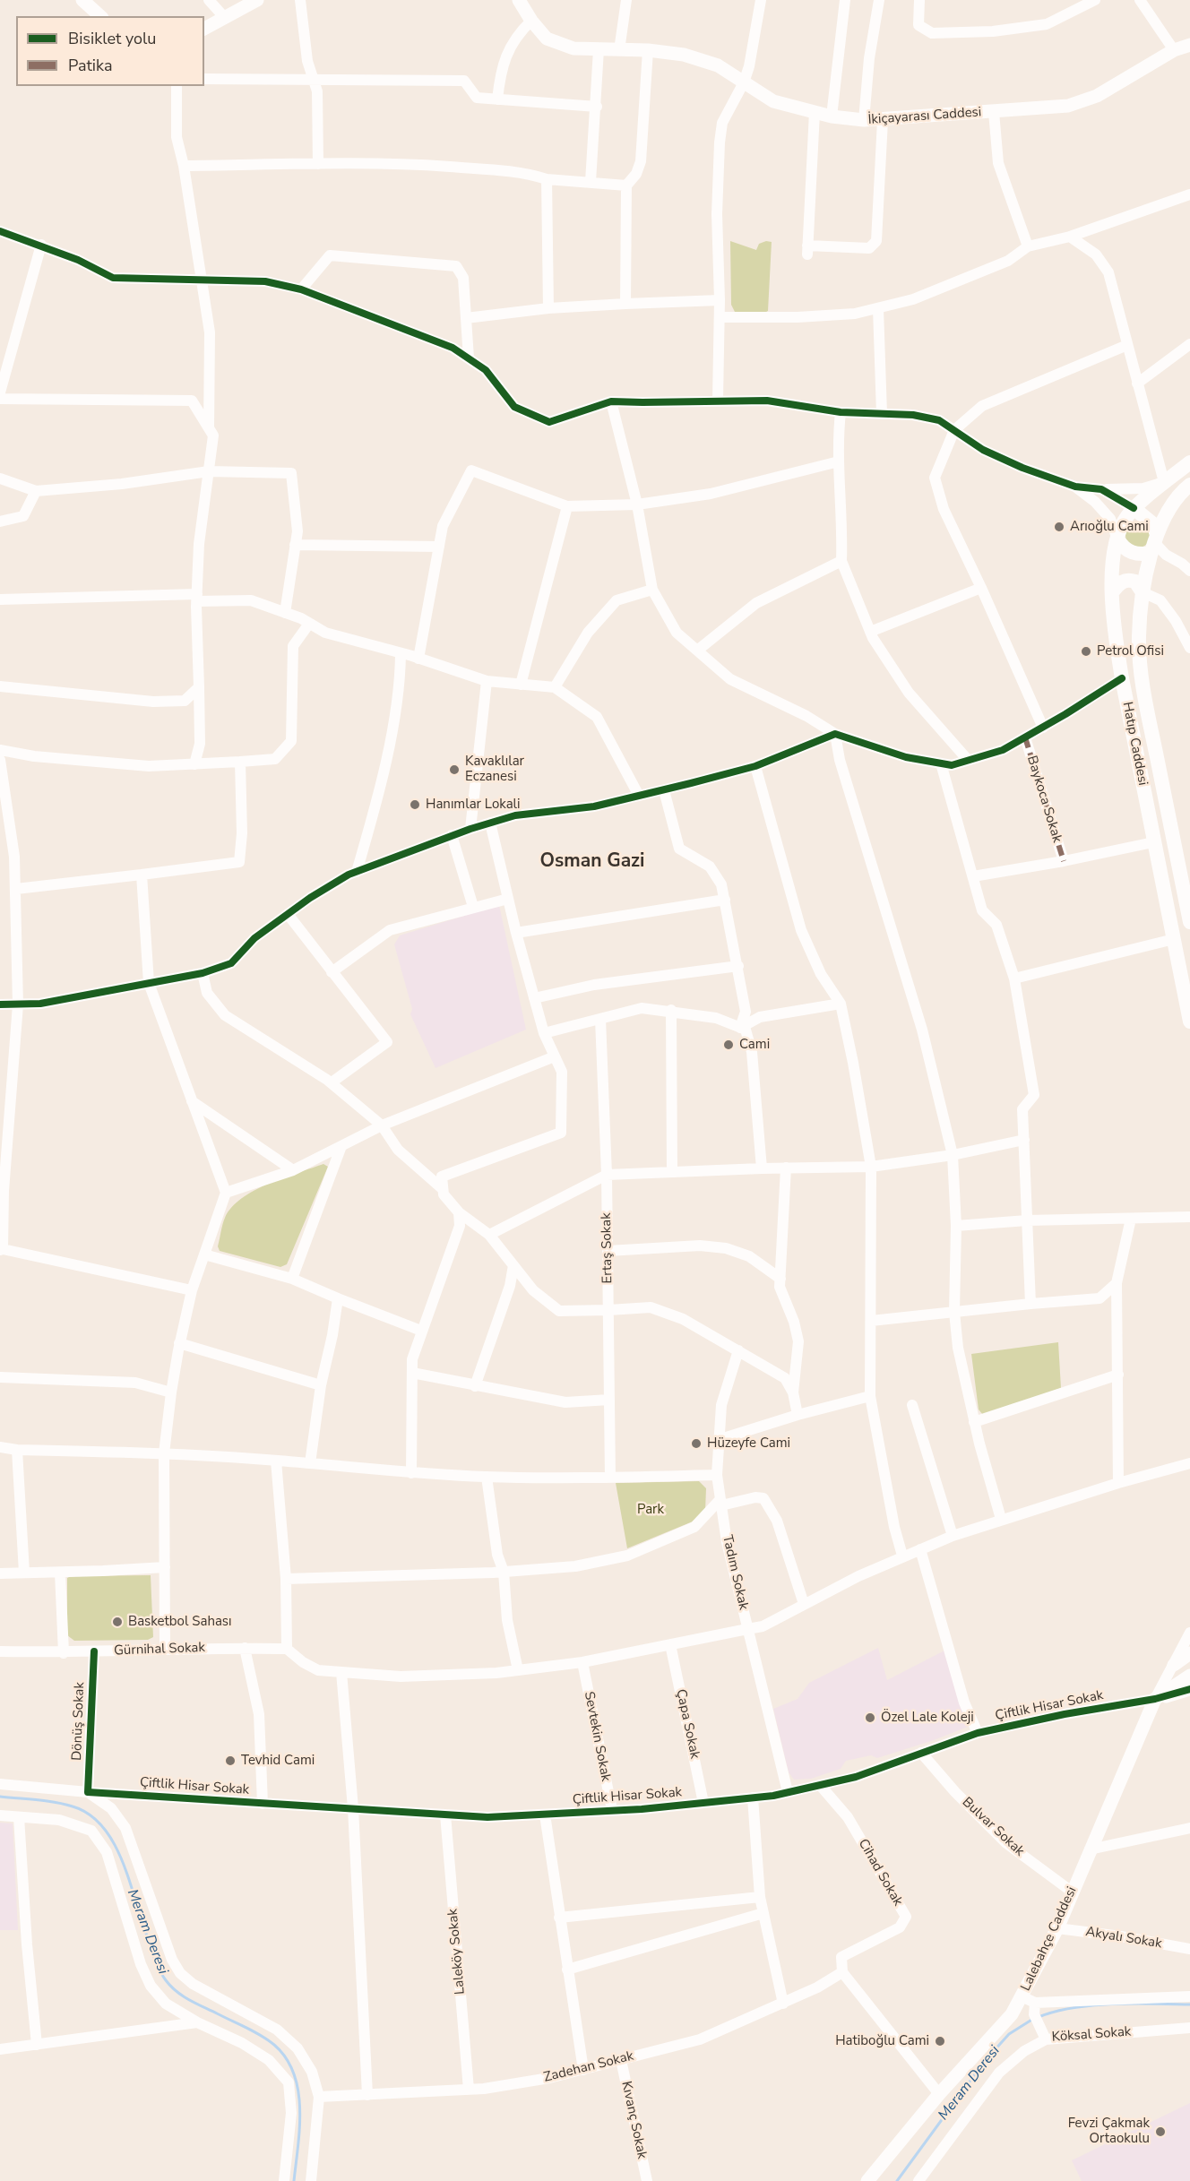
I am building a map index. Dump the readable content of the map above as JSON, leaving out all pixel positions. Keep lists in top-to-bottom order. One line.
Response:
{"streets":{"main road":["Hatıp Caddesi"],"street":["İkiçayarası Caddesi","Baykoca Sokak","Ertaş Sokak","Tadım Sokak","Gürnihal Sokak","Çiftlik Hisar Sokak","Dönüş Sokak","Çapa Sokak","Sevtekin Sokak","Bulvar Sokak","Cihad Sokak","Akyalı Sokak","Lalebahçe Caddesi","Laleköy Sokak","Köksal Sokak","Zadehan Sokak","Kıvanç Sokak"]},"crossings":[["Tadım Sokak","Çiftlik Hisar Sokak"],["Gürnihal Sokak","Dönüş Sokak"],["Çiftlik Hisar Sokak","Dönüş Sokak"],["Çiftlik Hisar Sokak","Çapa Sokak"],["Çiftlik Hisar Sokak","Sevtekin Sokak"],["Çiftlik Hisar Sokak","Bulvar Sokak"],["Çiftlik Hisar Sokak","Cihad Sokak"],["Çiftlik Hisar Sokak","Lalebahçe Caddesi"],["Çiftlik Hisar Sokak","Laleköy Sokak"],["Bulvar Sokak","Lalebahçe Caddesi"],["Cihad Sokak","Zadehan Sokak"],["Akyalı Sokak","Lalebahçe Caddesi"],["Laleköy Sokak","Zadehan Sokak"],["Zadehan Sokak","Kıvanç Sokak"]],"districts":["Osman Gazi"],"water":["Meram Deresi"],"parks":["Park"],"places":["Arıoğlu Cami","Petrol Ofisi","Kavaklılar Eczanesi","Hanımlar Lokali","Cami","Hüzeyfe Cami","Basketbol Sahası","Özel Lale Koleji","Tevhid Cami","Hatiboğlu Cami","Fevzi Çakmak Ortaokulu"],"legend":["Bisiklet yolu","Patika"]}
